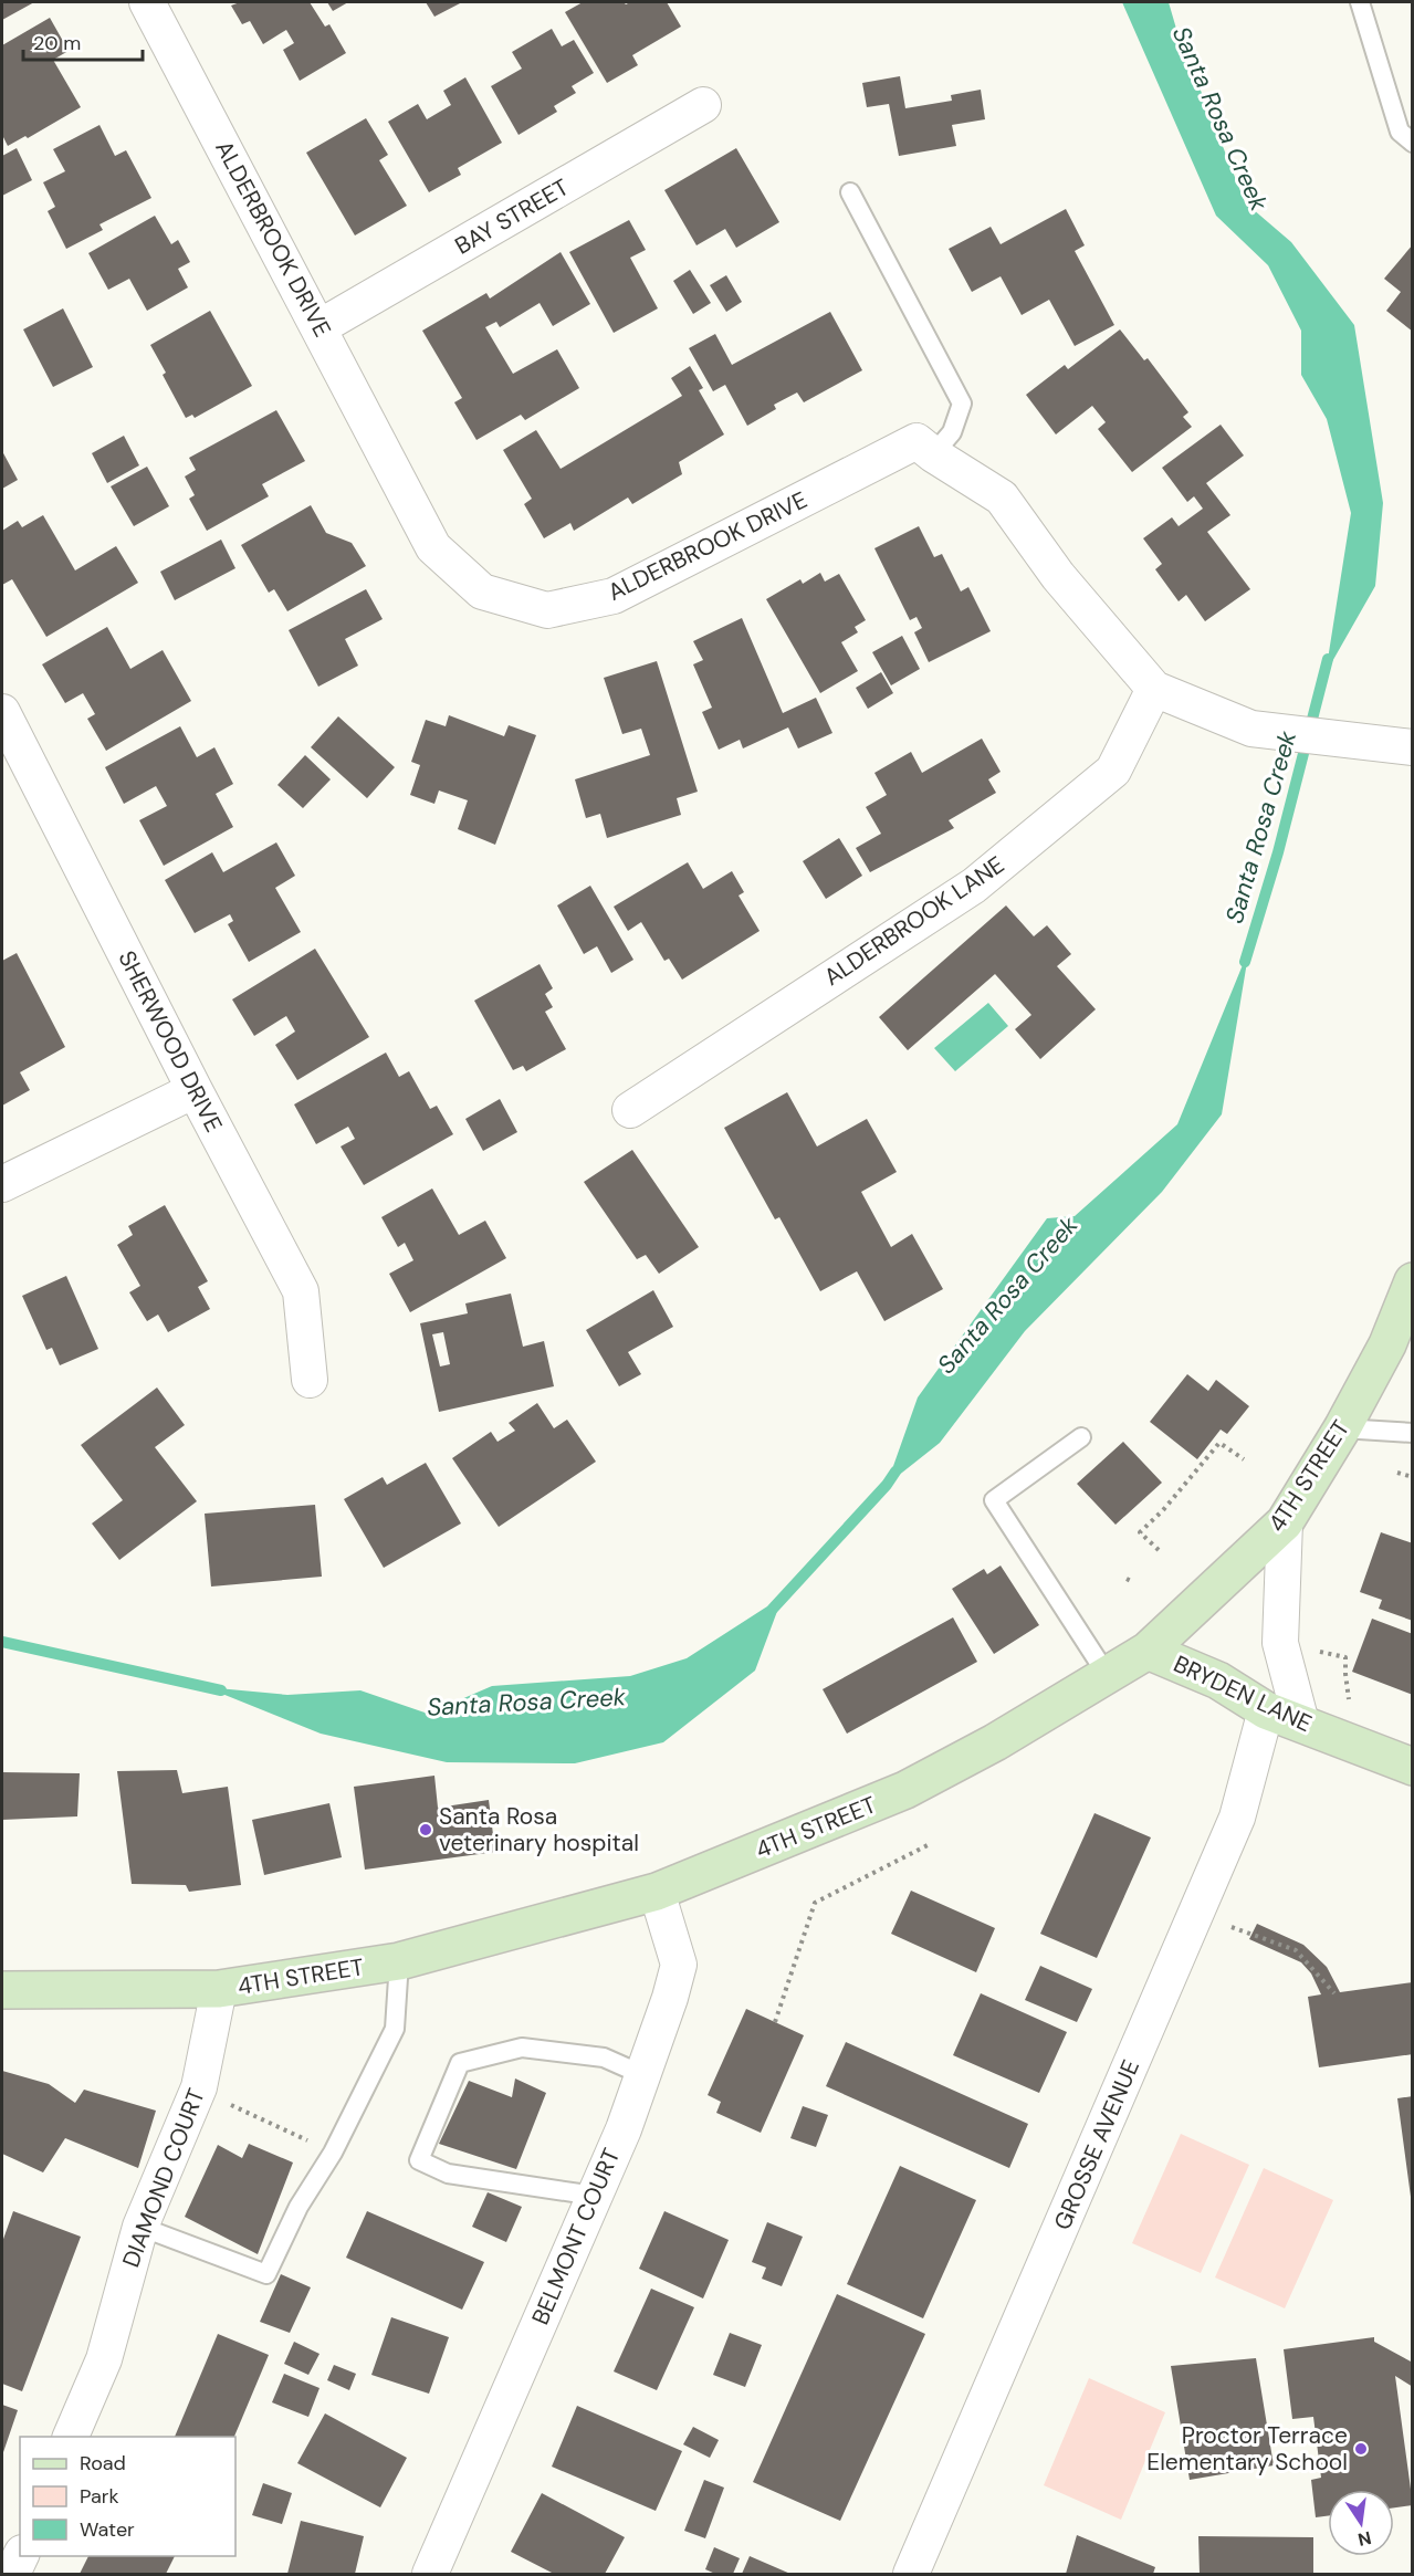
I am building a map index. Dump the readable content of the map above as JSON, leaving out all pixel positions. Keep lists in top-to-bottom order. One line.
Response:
{"streets":{"main road":["4TH STREET","BRYDEN LANE"],"street":["BAY STREET","ALDERBROOK DRIVE","ALDERBROOK LANE","SHERWOOD DRIVE","GROSSE AVENUE","DIAMOND COURT","BELMONT COURT"]},"crossings":[["BAY STREET","ALDERBROOK DRIVE"],["ALDERBROOK DRIVE","ALDERBROOK LANE"],["4TH STREET","BRYDEN LANE"],["4TH STREET","DIAMOND COURT"],["4TH STREET","BELMONT COURT"],["BRYDEN LANE","GROSSE AVENUE"]],"water":["Santa Rosa Creek"],"places":["Santa Rosa veterinary hospital","Proctor Terrace Elementary School"],"legend":["Road","Park","Water"],"scale_bar":"20 m","north":"bottom"}
